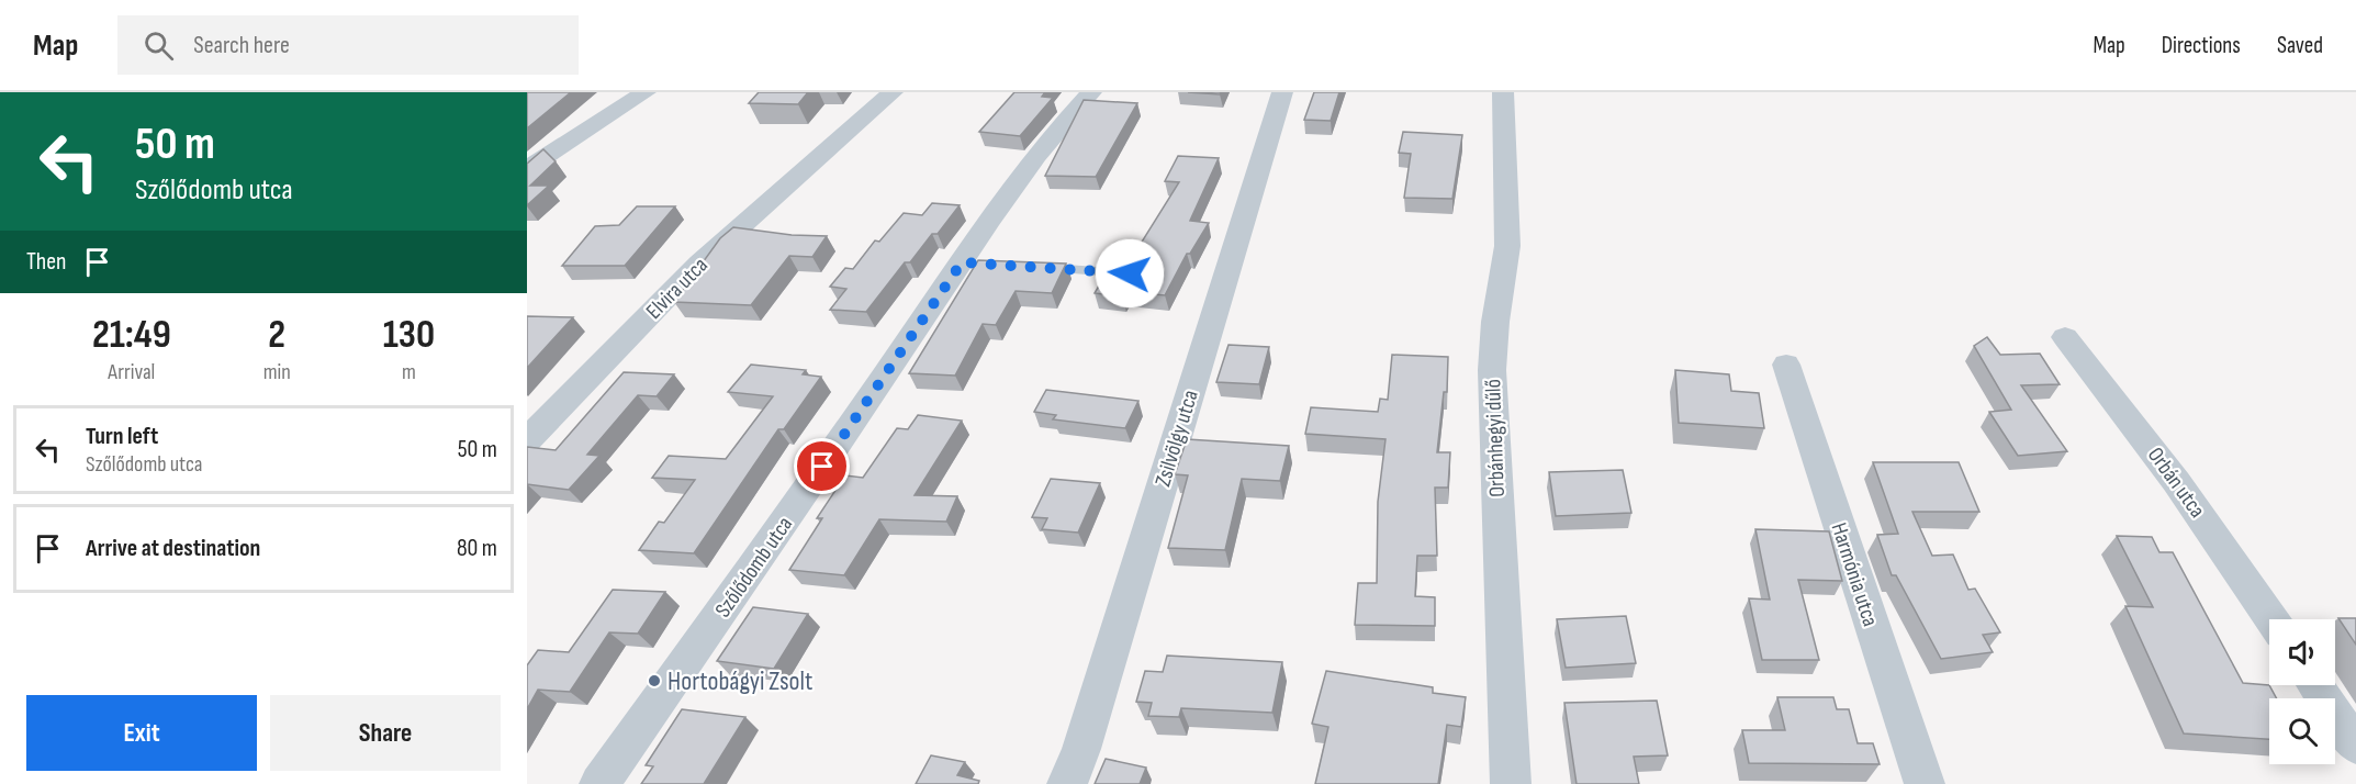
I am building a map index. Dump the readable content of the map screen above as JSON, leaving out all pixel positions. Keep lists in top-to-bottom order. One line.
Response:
{"streets":{"street":["Elvira utca","Zsilvölgy utca","Orbánhegyi dűlő","Orbán utca","Szőlődomb utca","Harmónia utca"]},"places":["Hortobágyi Zsolt"],"page":{"header":"Map","search":"Search here","nav":["Map","Directions","Saved"],"turn":["50 m","Szőlődomb utca"],"then":"Then","eta":["21:49","Arrival","2","min","130","m"],"list":[{"name":"Turn left","note":"Szőlődomb utca","value":"50 m"},{"name":"Arrive at destination","value":"80 m"}],"buttons":["Exit","Share"]}}
